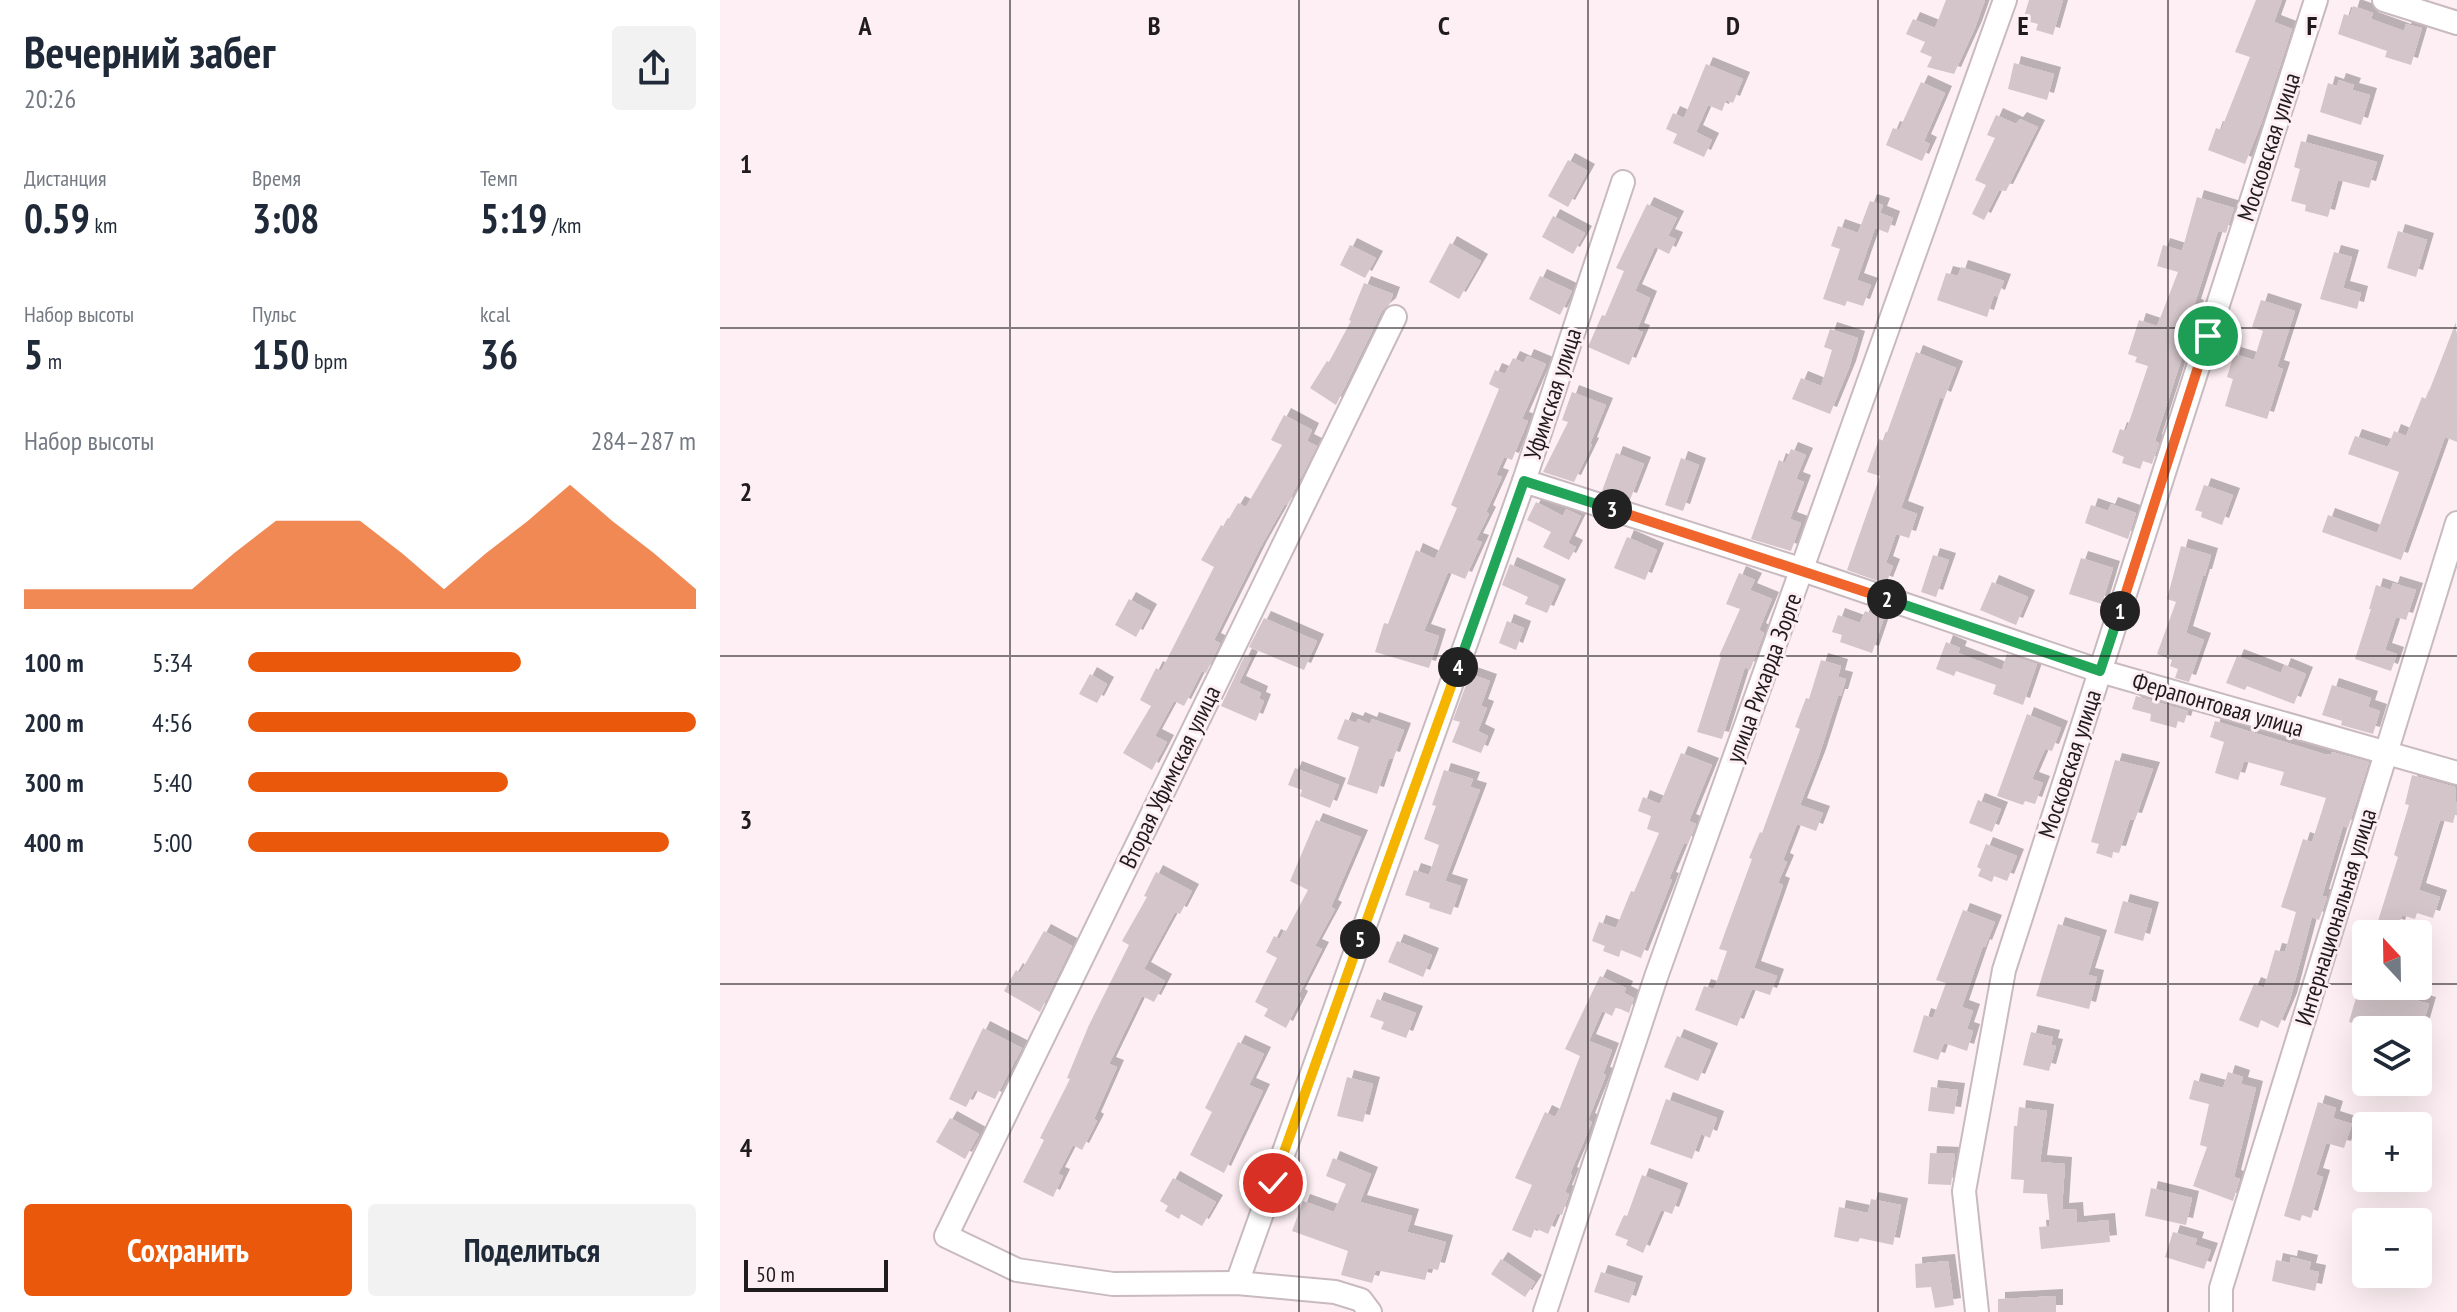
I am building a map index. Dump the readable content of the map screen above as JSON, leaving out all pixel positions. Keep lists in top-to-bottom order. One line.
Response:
{"streets":{"street":["Московская улица","Уфимская улица","улица Рихарда Зорге","Ферапонтовая улица","Вторая Уфимская улица","Интернациональная улица"]},"crossings":[["Московская улица","Ферапонтовая улица"],["Уфимская улица","Ферапонтовая улица"],["Уфимская улица","Вторая Уфимская улица"],["улица Рихарда Зорге","Ферапонтовая улица"],["Ферапонтовая улица","Интернациональная улица"]],"scale_bar":"50 m","north":"top","page":{"heading":["Вечерний забег","20:26"],"stats":[["Дистанция","0.59 km"],["Время","3:08"],["Темп","5:19 /km"],["Набор высоты","5 m"],["Пульс","150 bpm"],["kcal","36"]],"chart":["Набор высоты","284–287 m"],"pins":["3","2","1","4","5"],"list":[{"name":"100 m","note":"5:34"},{"name":"200 m","note":"4:56"},{"name":"300 m","note":"5:40"},{"name":"400 m","note":"5:00"}],"map_buttons":["+","−"],"buttons":["Сохранить","Поделиться"],"scale":"50 m"},"grid":{"columns":["A","B","C","D","E","F"],"rows":["1","2","3","4"]}}
